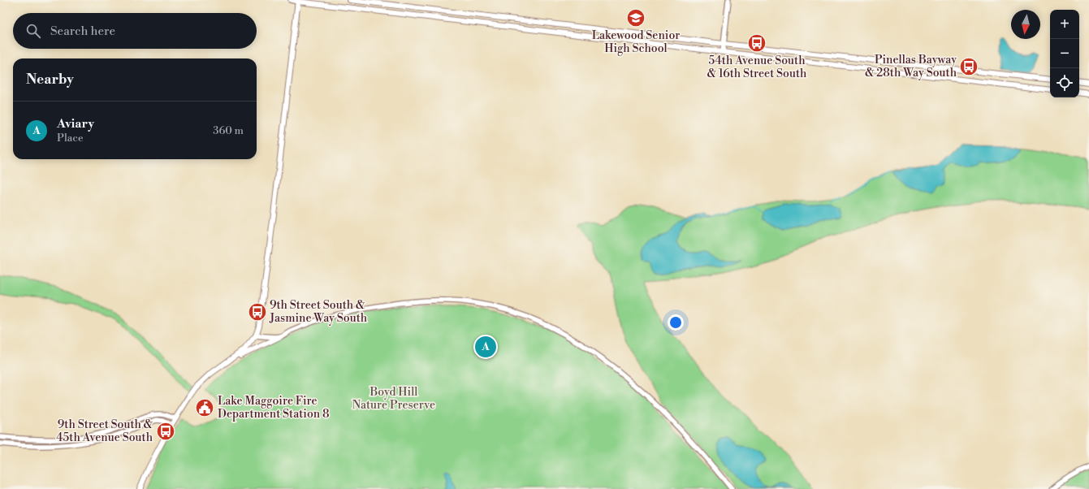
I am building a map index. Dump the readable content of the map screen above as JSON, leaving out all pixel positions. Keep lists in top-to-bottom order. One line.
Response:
{"parks":["Boyd Hill Nature Preserve"],"places":{"school or university":["Lakewood Senior High School"],"bus stop":["54th Avenue South & 16th Street South","Pinellas Bayway & 28th Way South","9th Street South & Jasmine Way South","9th Street South & 45th Avenue South"],"public building":["Lake Maggoire Fire Department Station 8"]},"north":"bottom","page":{"map_buttons":["+","−"],"search":"Search here","heading":"Nearby","list":[{"mark":"A","name":"Aviary","note":"Place","value":"360 m"}],"pins":"A"}}
